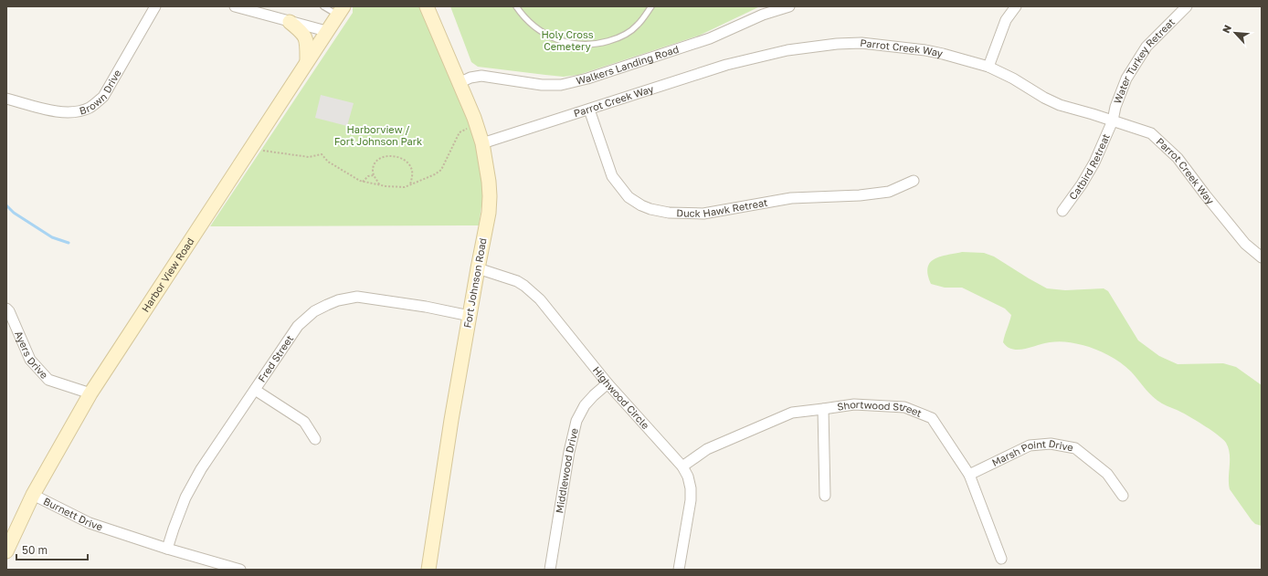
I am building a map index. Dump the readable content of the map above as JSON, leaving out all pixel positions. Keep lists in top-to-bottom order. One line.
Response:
{"streets":{"main road":["Harbor View Road","Fort Johnson Road"],"street":["Parrot Creek Way","Water Turkey Retreat","Walkers Landing Road","Brown Drive","Catbird Retreat","Duck Hawk Retreat","Ayers Drive","Fred Street","Highwood Circle","Shortwood Street","Marsh Point Drive","Middlewood Drive","Burnett Drive"]},"crossings":[["Parrot Creek Way","Water Turkey Retreat"],["Parrot Creek Way","Catbird Retreat"],["Parrot Creek Way","Duck Hawk Retreat"],["Parrot Creek Way","Fort Johnson Road"],["Water Turkey Retreat","Catbird Retreat"],["Walkers Landing Road","Fort Johnson Road"],["Harbor View Road","Ayers Drive"],["Harbor View Road","Burnett Drive"],["Fort Johnson Road","Fred Street"],["Fort Johnson Road","Highwood Circle"],["Fred Street","Burnett Drive"],["Highwood Circle","Shortwood Street"],["Highwood Circle","Middlewood Drive"],["Shortwood Street","Marsh Point Drive"]],"parks":["Holy Cross Cemetery","Harborview / Fort Johnson Park"],"scale_bar":"50 m","north":"top left"}
